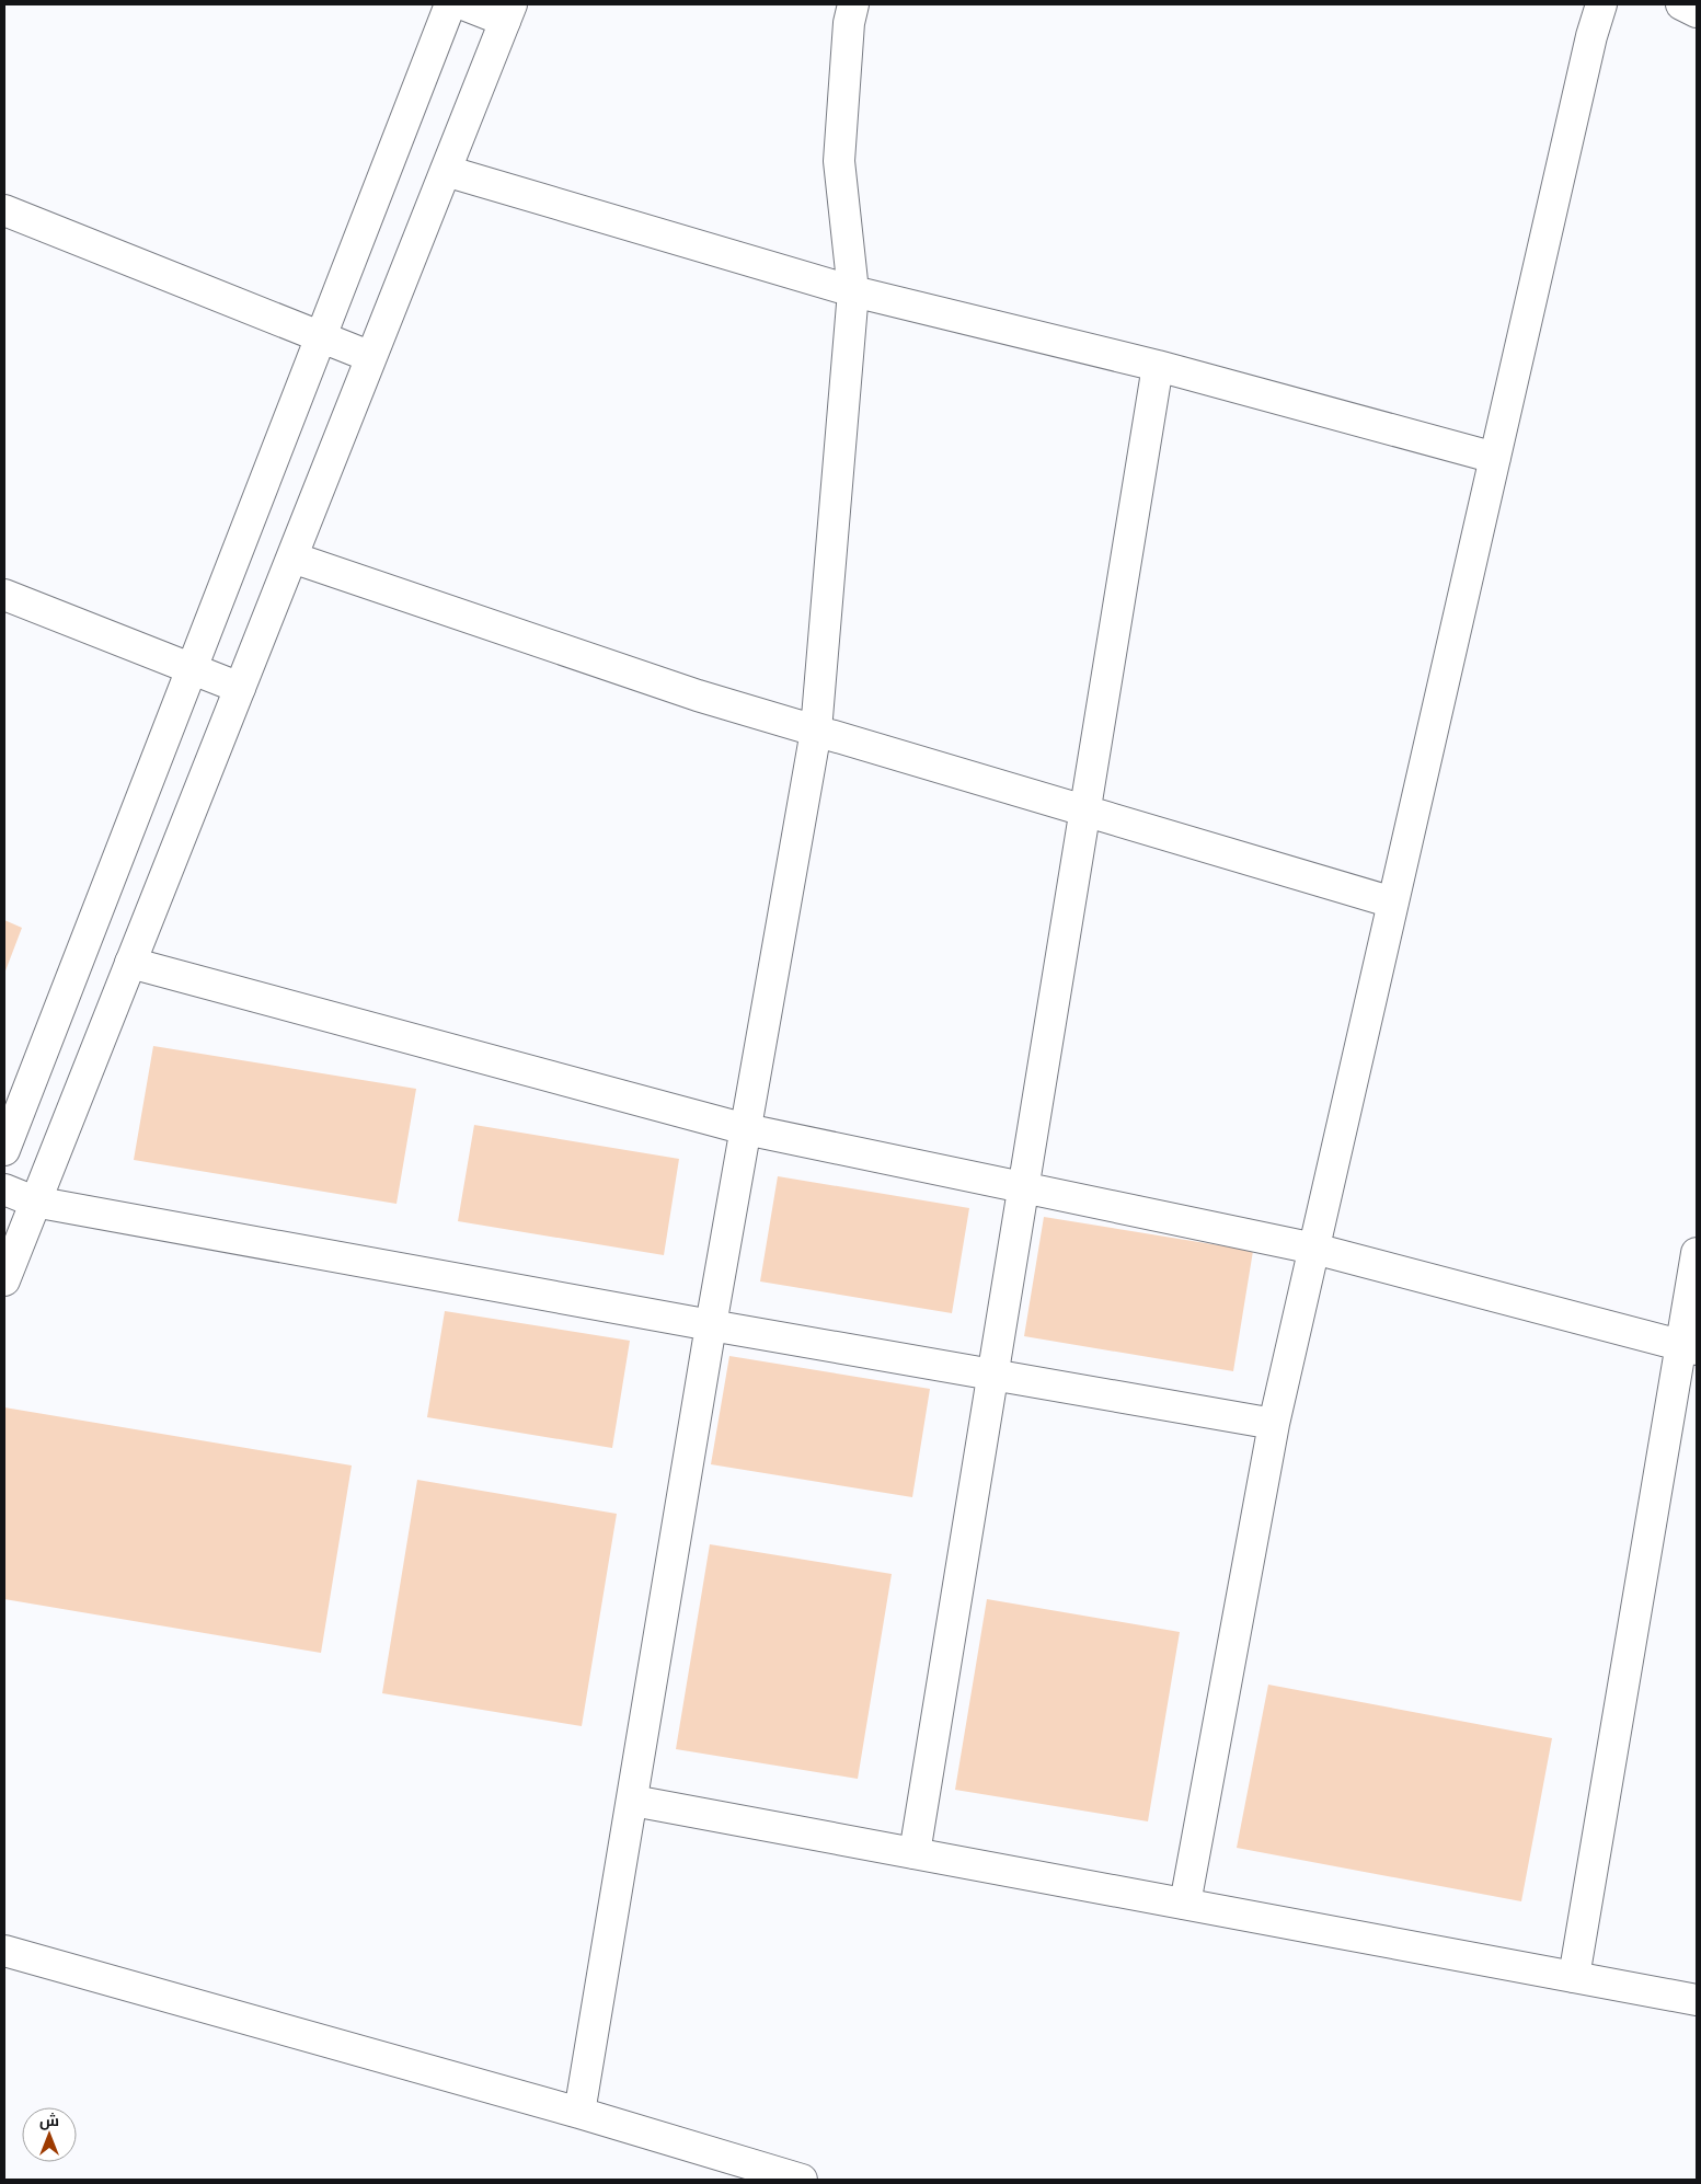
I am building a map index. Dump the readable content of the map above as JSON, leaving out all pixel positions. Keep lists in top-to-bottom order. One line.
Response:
{"north":"top"}
